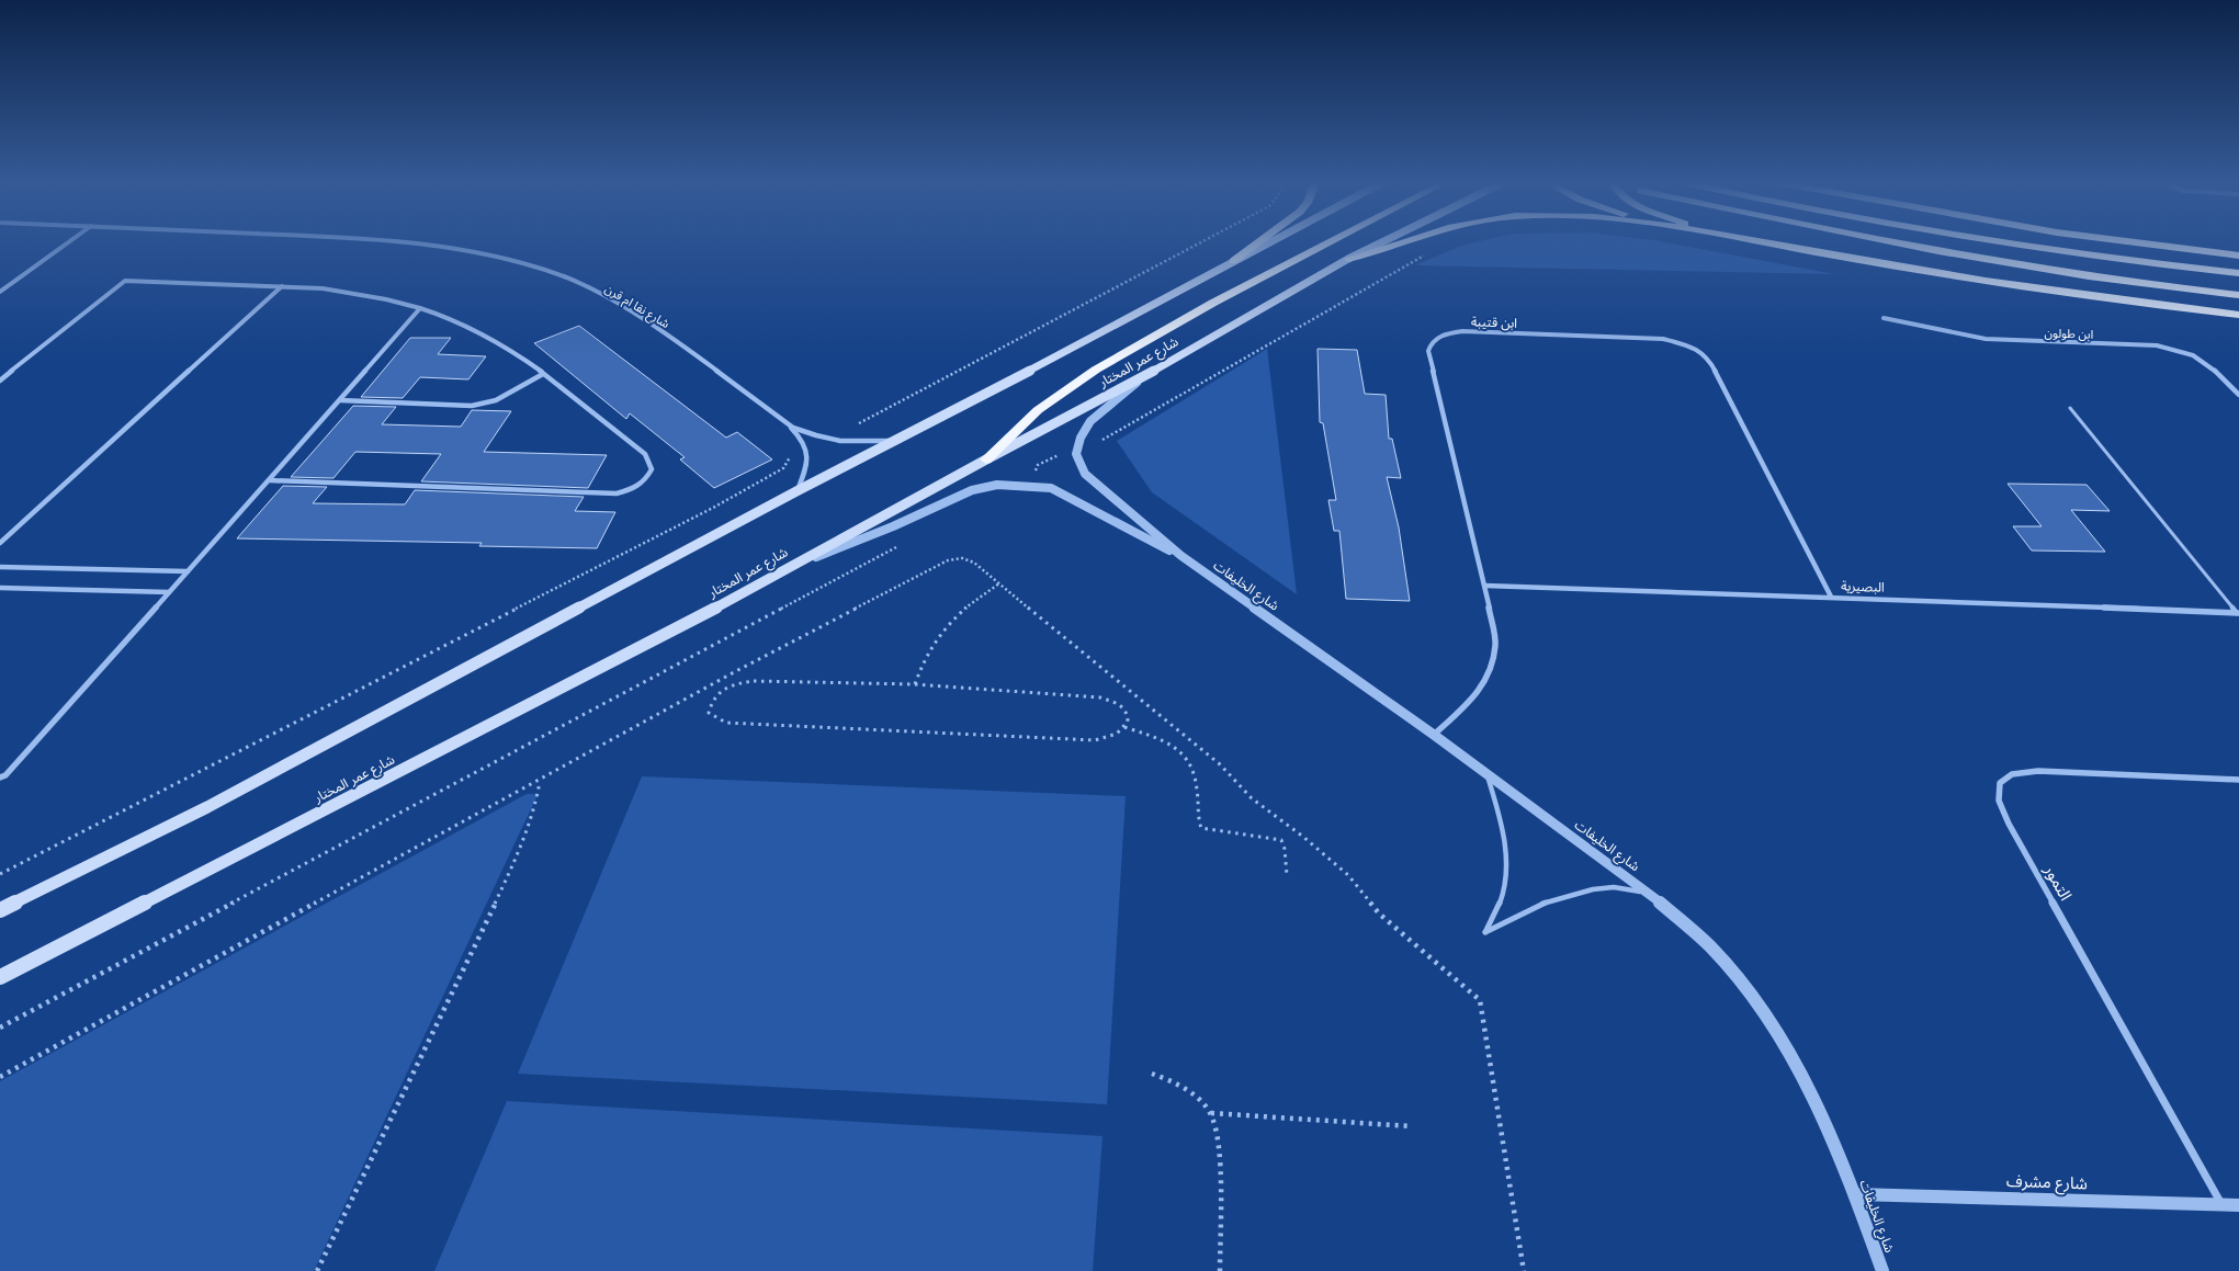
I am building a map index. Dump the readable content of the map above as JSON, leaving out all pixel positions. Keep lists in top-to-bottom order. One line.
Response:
{"streets":{"main road":["شارع عمر المختار"],"street":["شارع نقا ام قرن","ابن قتيبة","ابن طولون","شارع الخليفات","البصيرية","التمور","شارع مشرف"]},"crossings":[["ابن قتيبة","شارع الخليفات"],["ابن قتيبة","البصيرية"],["شارع عمر المختار","شارع الخليفات"],["شارع الخليفات","شارع مشرف"],["التمور","شارع مشرف"]]}
